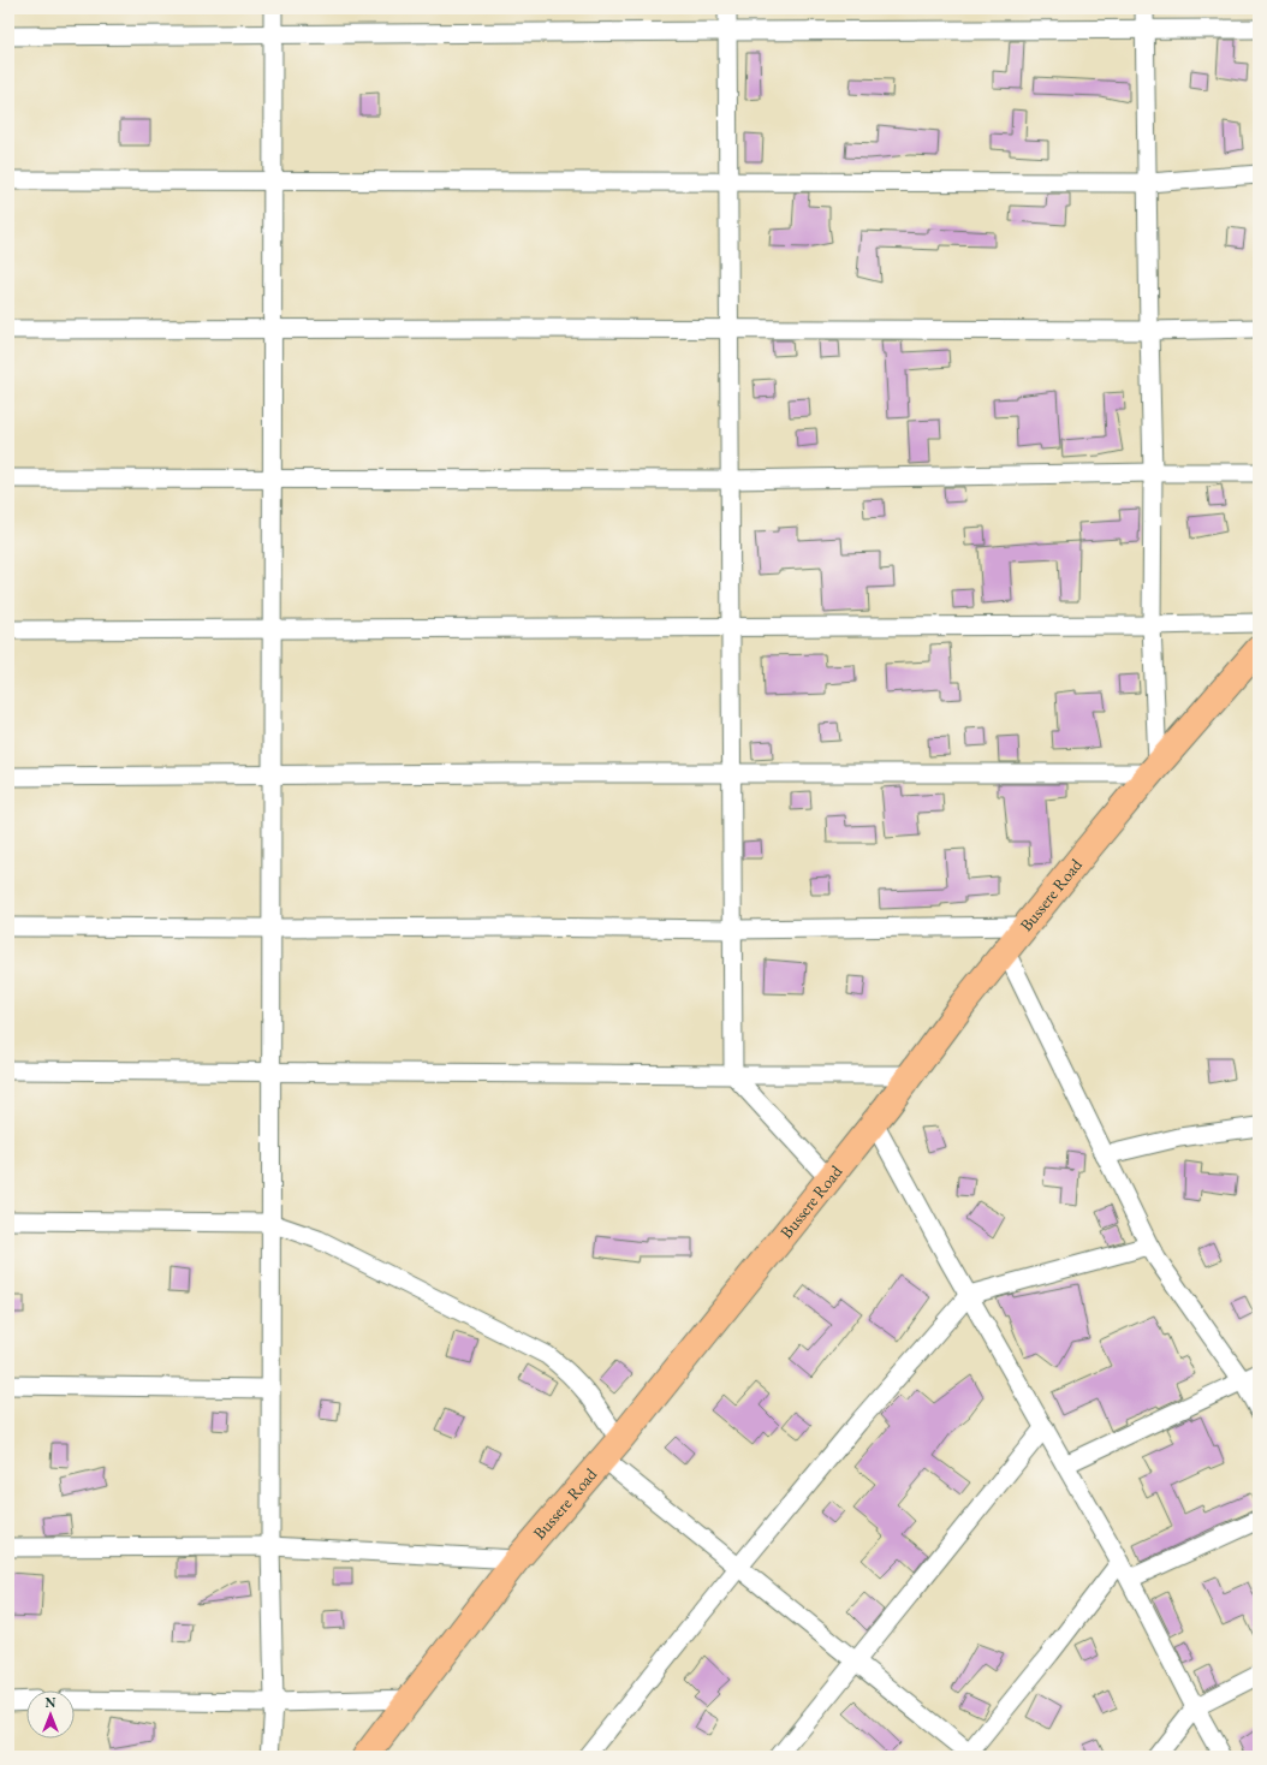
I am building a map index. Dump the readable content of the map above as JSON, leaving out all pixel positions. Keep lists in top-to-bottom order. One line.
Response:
{"streets":{"main road":["Bussere Road"]},"north":"top"}
